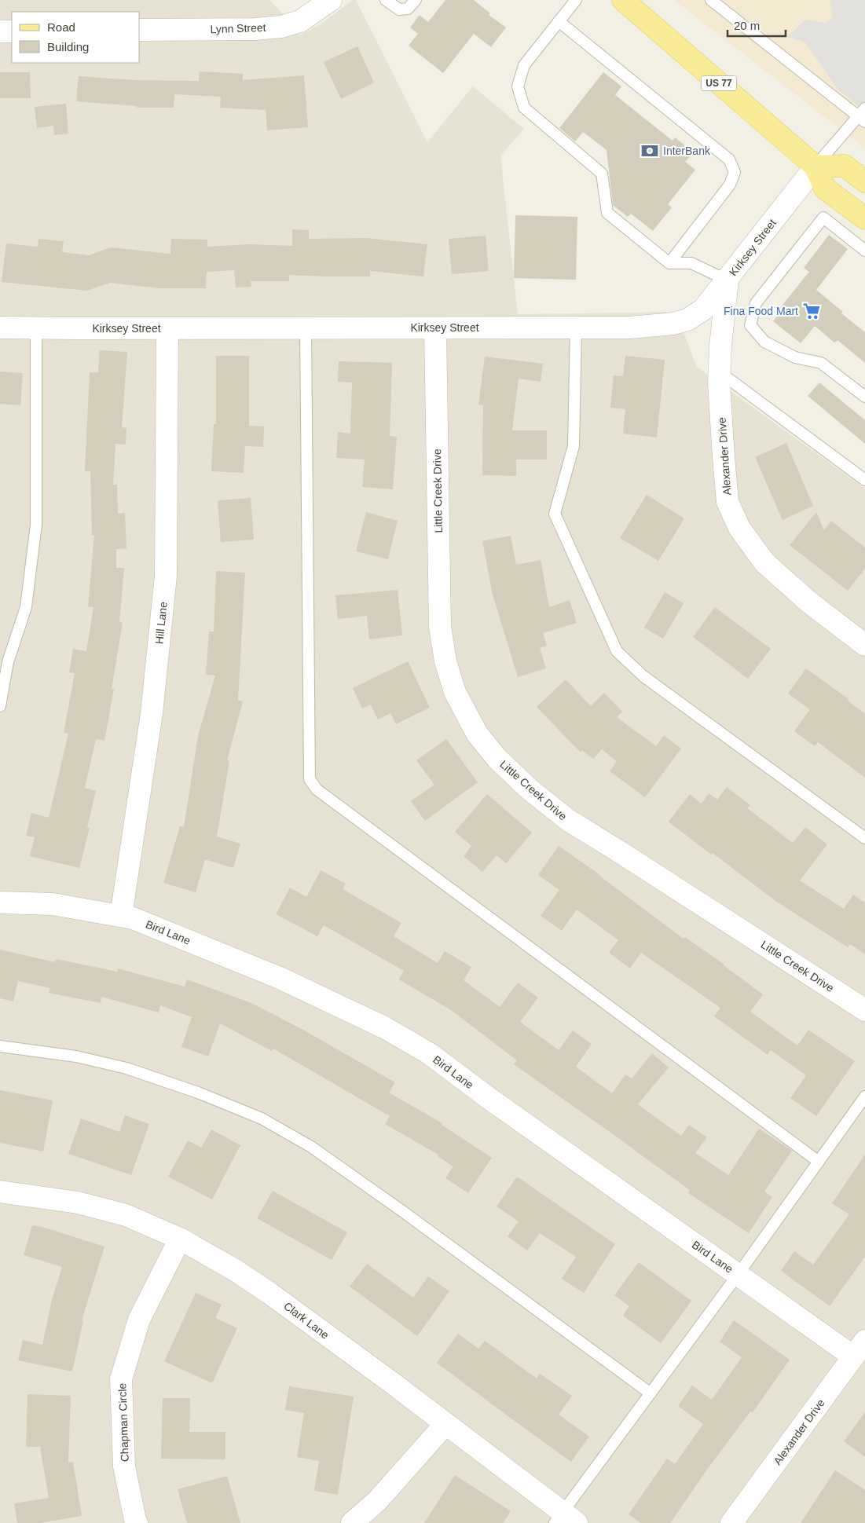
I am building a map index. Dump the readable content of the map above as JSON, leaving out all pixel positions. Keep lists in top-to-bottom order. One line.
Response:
{"streets":{"main road":["US 77"],"street":["Lynn Street","Kirksey Street","Alexander Drive","Little Creek Drive","Hill Lane","Bird Lane","Clark Lane","Chapman Circle"]},"crossings":[["US 77","Kirksey Street"],["Kirksey Street","Alexander Drive"],["Kirksey Street","Little Creek Drive"],["Kirksey Street","Hill Lane"],["Alexander Drive","Bird Lane"],["Hill Lane","Bird Lane"],["Clark Lane","Chapman Circle"]],"places":{"bank":["InterBank"],"supermarket":["Fina Food Mart"]},"legend":["Road","Building"],"scale_bar":"20 m"}
